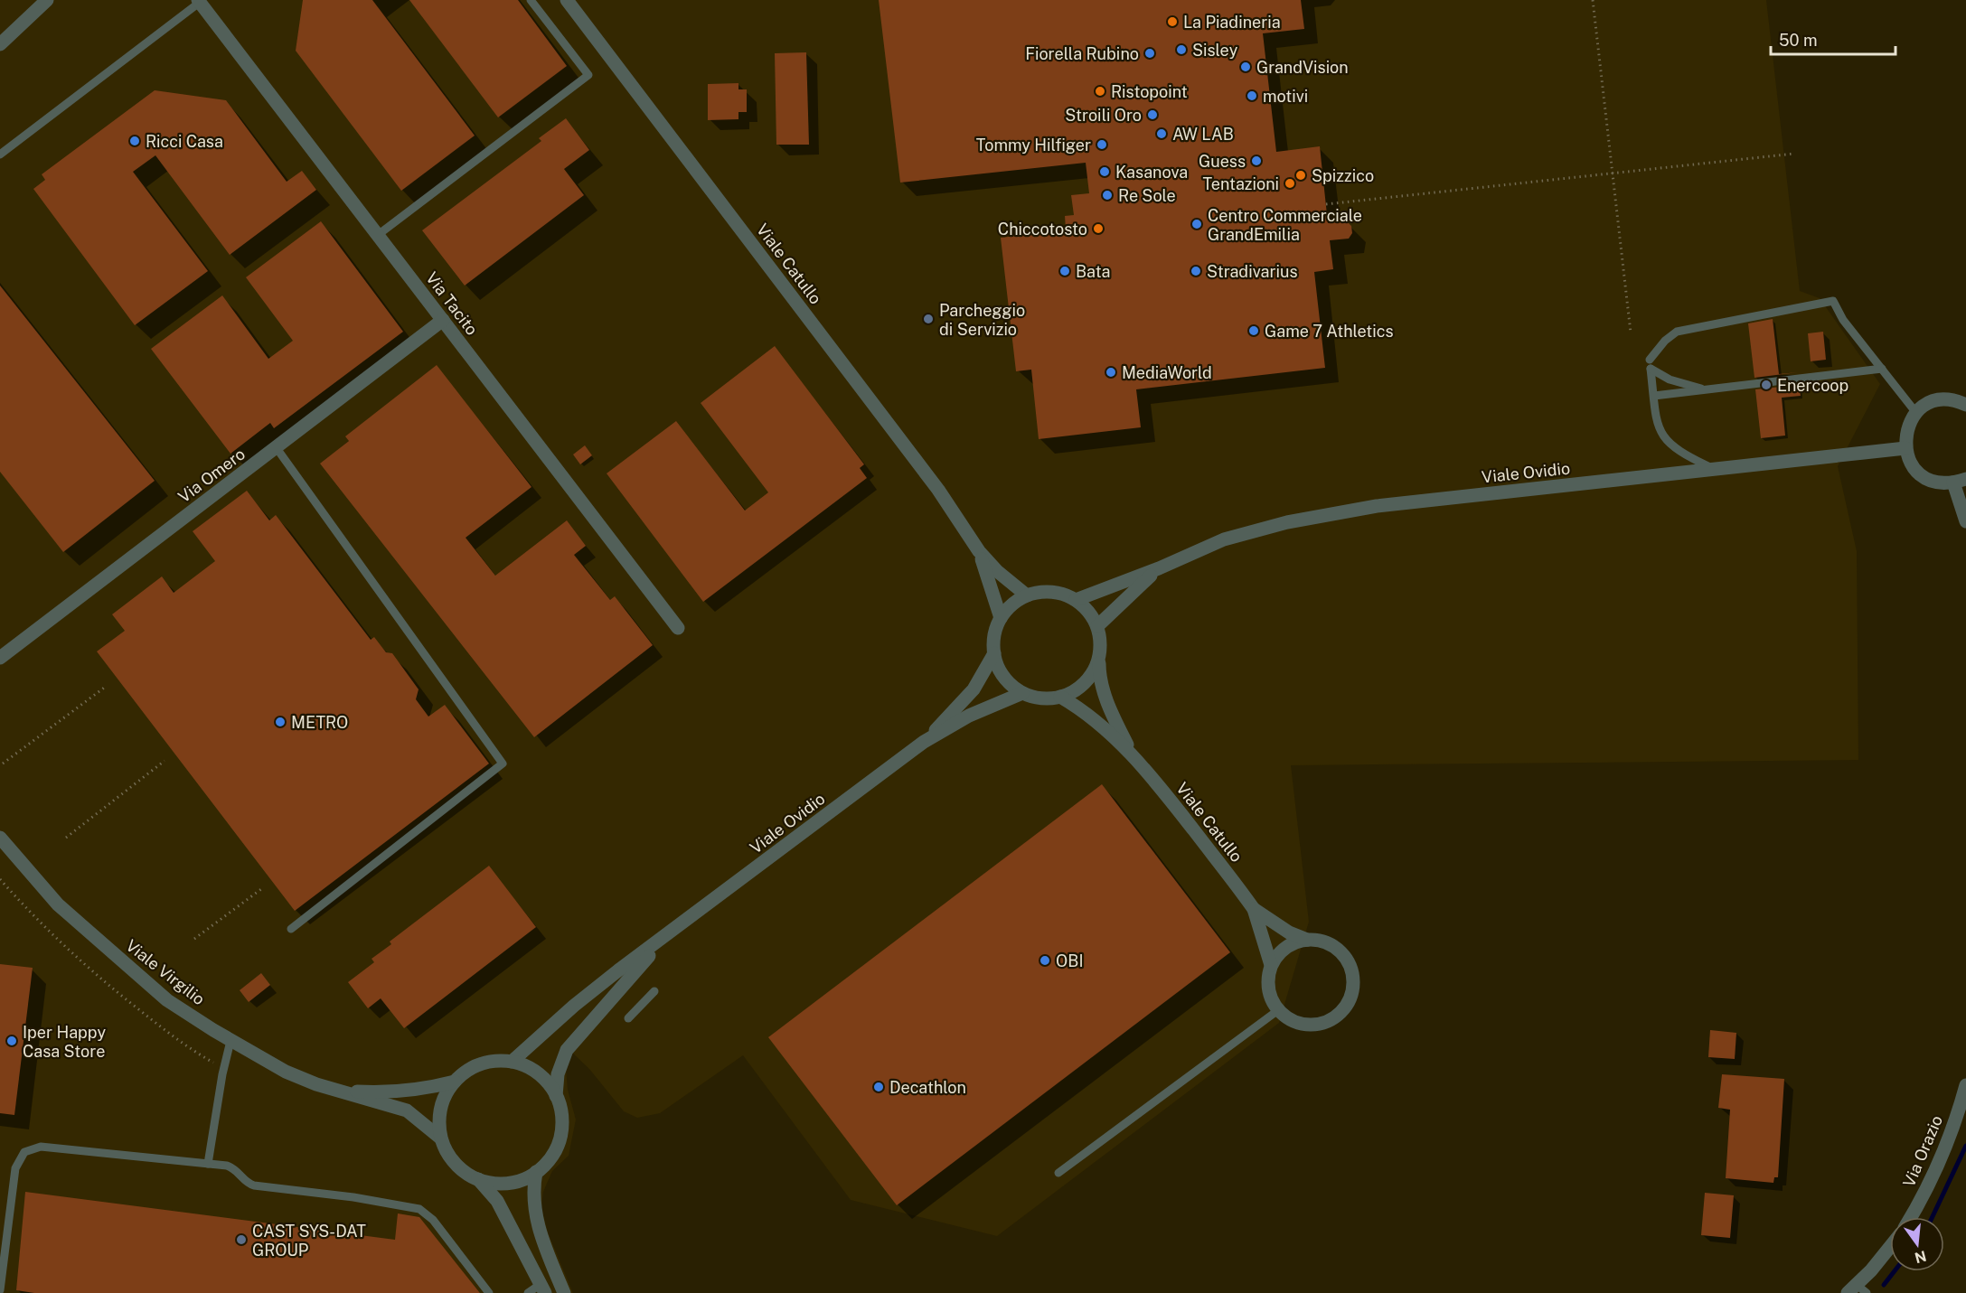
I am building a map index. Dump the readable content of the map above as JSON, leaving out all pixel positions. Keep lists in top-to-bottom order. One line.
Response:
{"streets":{"street":["Viale Catullo","Via Tacito","Viale Ovidio","Via Omero","Viale Virgilio","Via Orazio"]},"crossings":[["Viale Catullo","Viale Ovidio"],["Via Tacito","Via Omero"],["Viale Ovidio","Viale Virgilio"]],"places":["La Piadineria","Sisley","Fiorella Rubino","GrandVision","Ristopoint","motivi","Stroili Oro","AW LAB","Ricci Casa","Tommy Hilfiger","Guess","Kasanova","Spizzico","Tentazioni","Re Sole","Centro Commerciale GrandEmilia","Chiccotosto","Bata","Stradivarius","Parcheggio di Servizio","Game 7 Athletics","MediaWorld","Enercoop","METRO","OBI","Iper Happy Casa Store","Decathlon","CAST SYS-DAT GROUP"],"scale_bar":"50 m","north":"bottom"}
